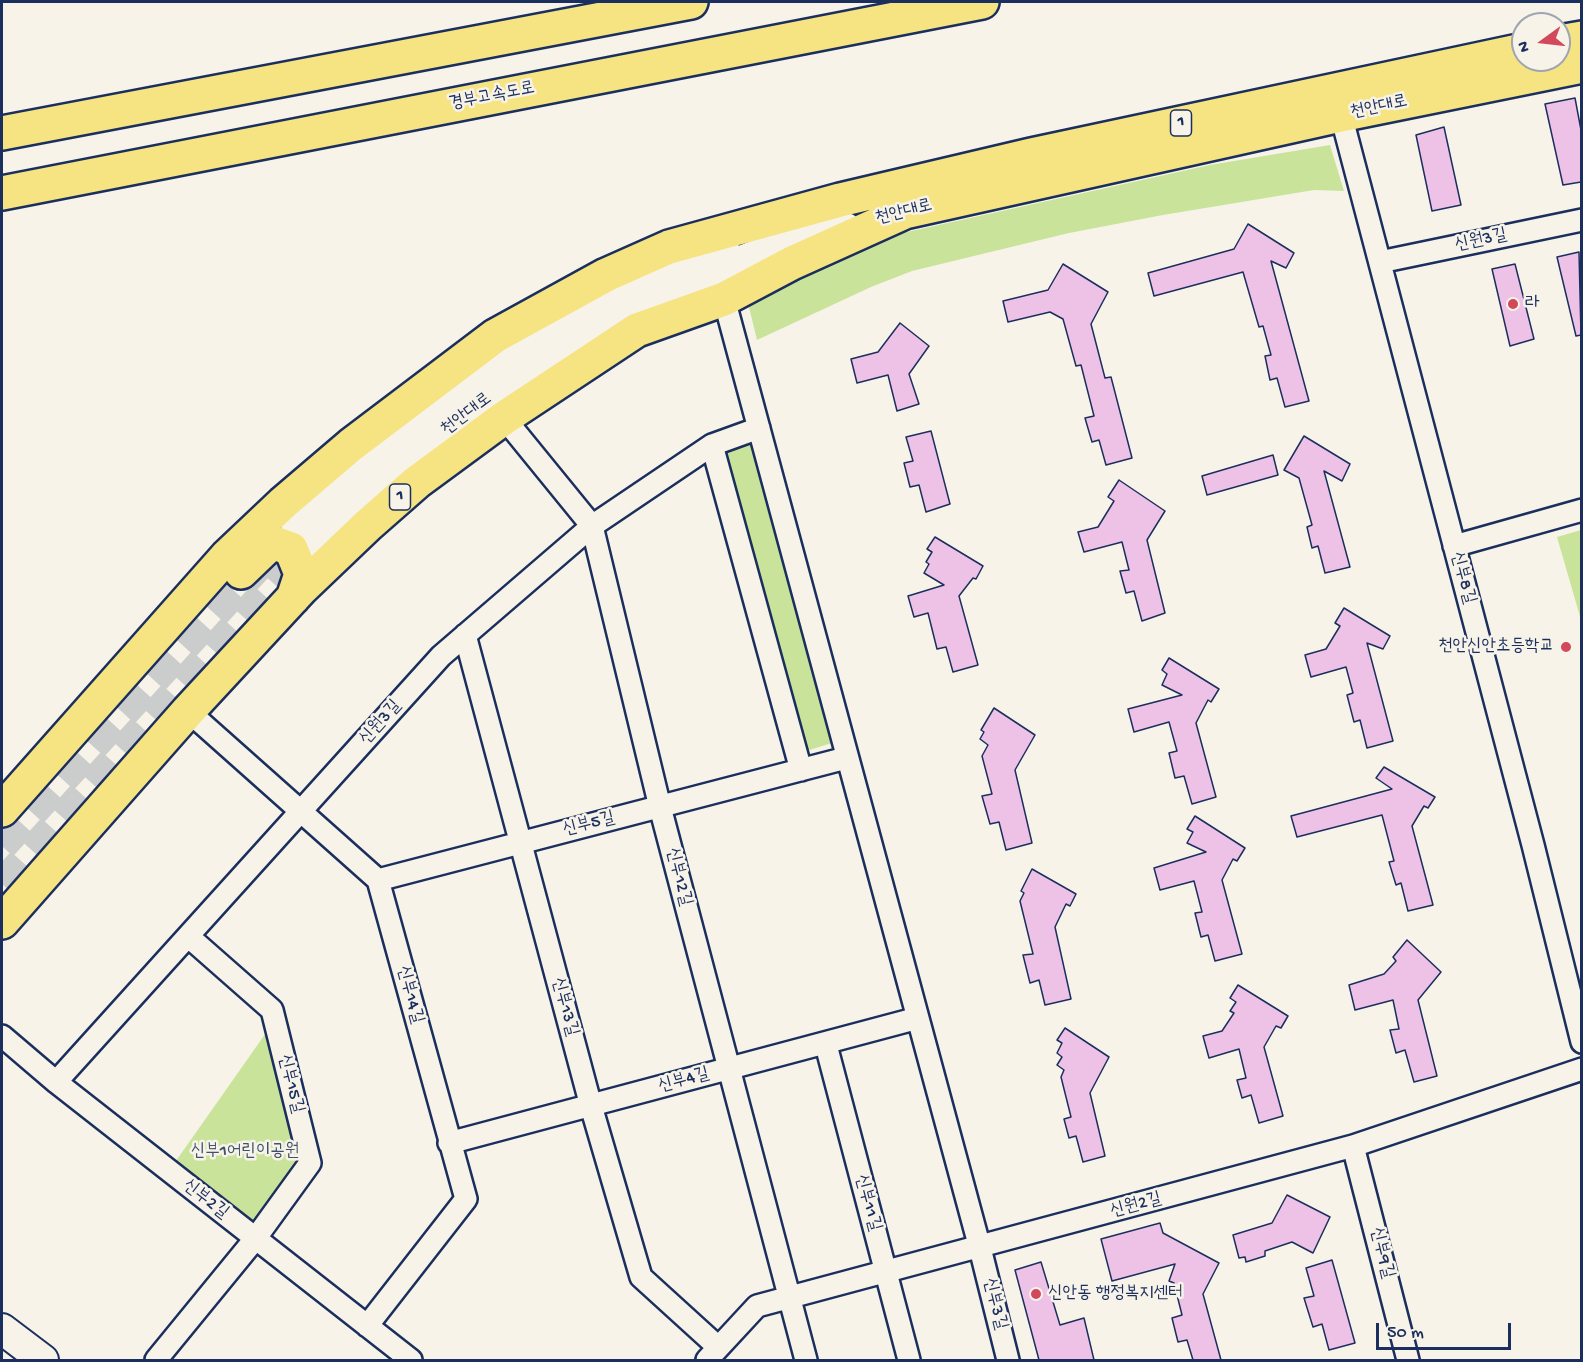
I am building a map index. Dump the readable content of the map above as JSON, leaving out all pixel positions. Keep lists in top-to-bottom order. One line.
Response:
{"streets":{"main road":["경부고속도로","천안대로","1"],"street":["신원3길","신부8길","신부5길","신부12길","신부14길","신부13길","신부4길","신부15길","신부2길","신부11길","신원2길","신부9길","신부3길"]},"crossings":[["천안대로","1"],["천안대로","신부8길"],["1","신부12길"],["1","신부3길"],["신원3길","신부8길"],["신원3길","신부12길"],["신원3길","신부13길"],["신원3길","신부15길"],["신원3길","신부2길"],["신원3길","신부3길"],["신부5길","신부12길"],["신부5길","신부14길"],["신부5길","신부13길"],["신부5길","신부3길"],["신부12길","신부4길"],["신부12길","신원2길"],["신부14길","신부4길"],["신부14길","신부2길"],["신부13길","신부4길"],["신부13길","신원2길"],["신부4길","신부11길"],["신부4길","신부3길"],["신부15길","신부2길"],["신부11길","신원2길"],["신원2길","신부9길"],["신원2길","신부3길"]],"parks":["신부1어린이공원"],"places":["라","천안신안초등학교","신안동 행정복지센터"],"scale_bar":"50 m","north":"left"}
